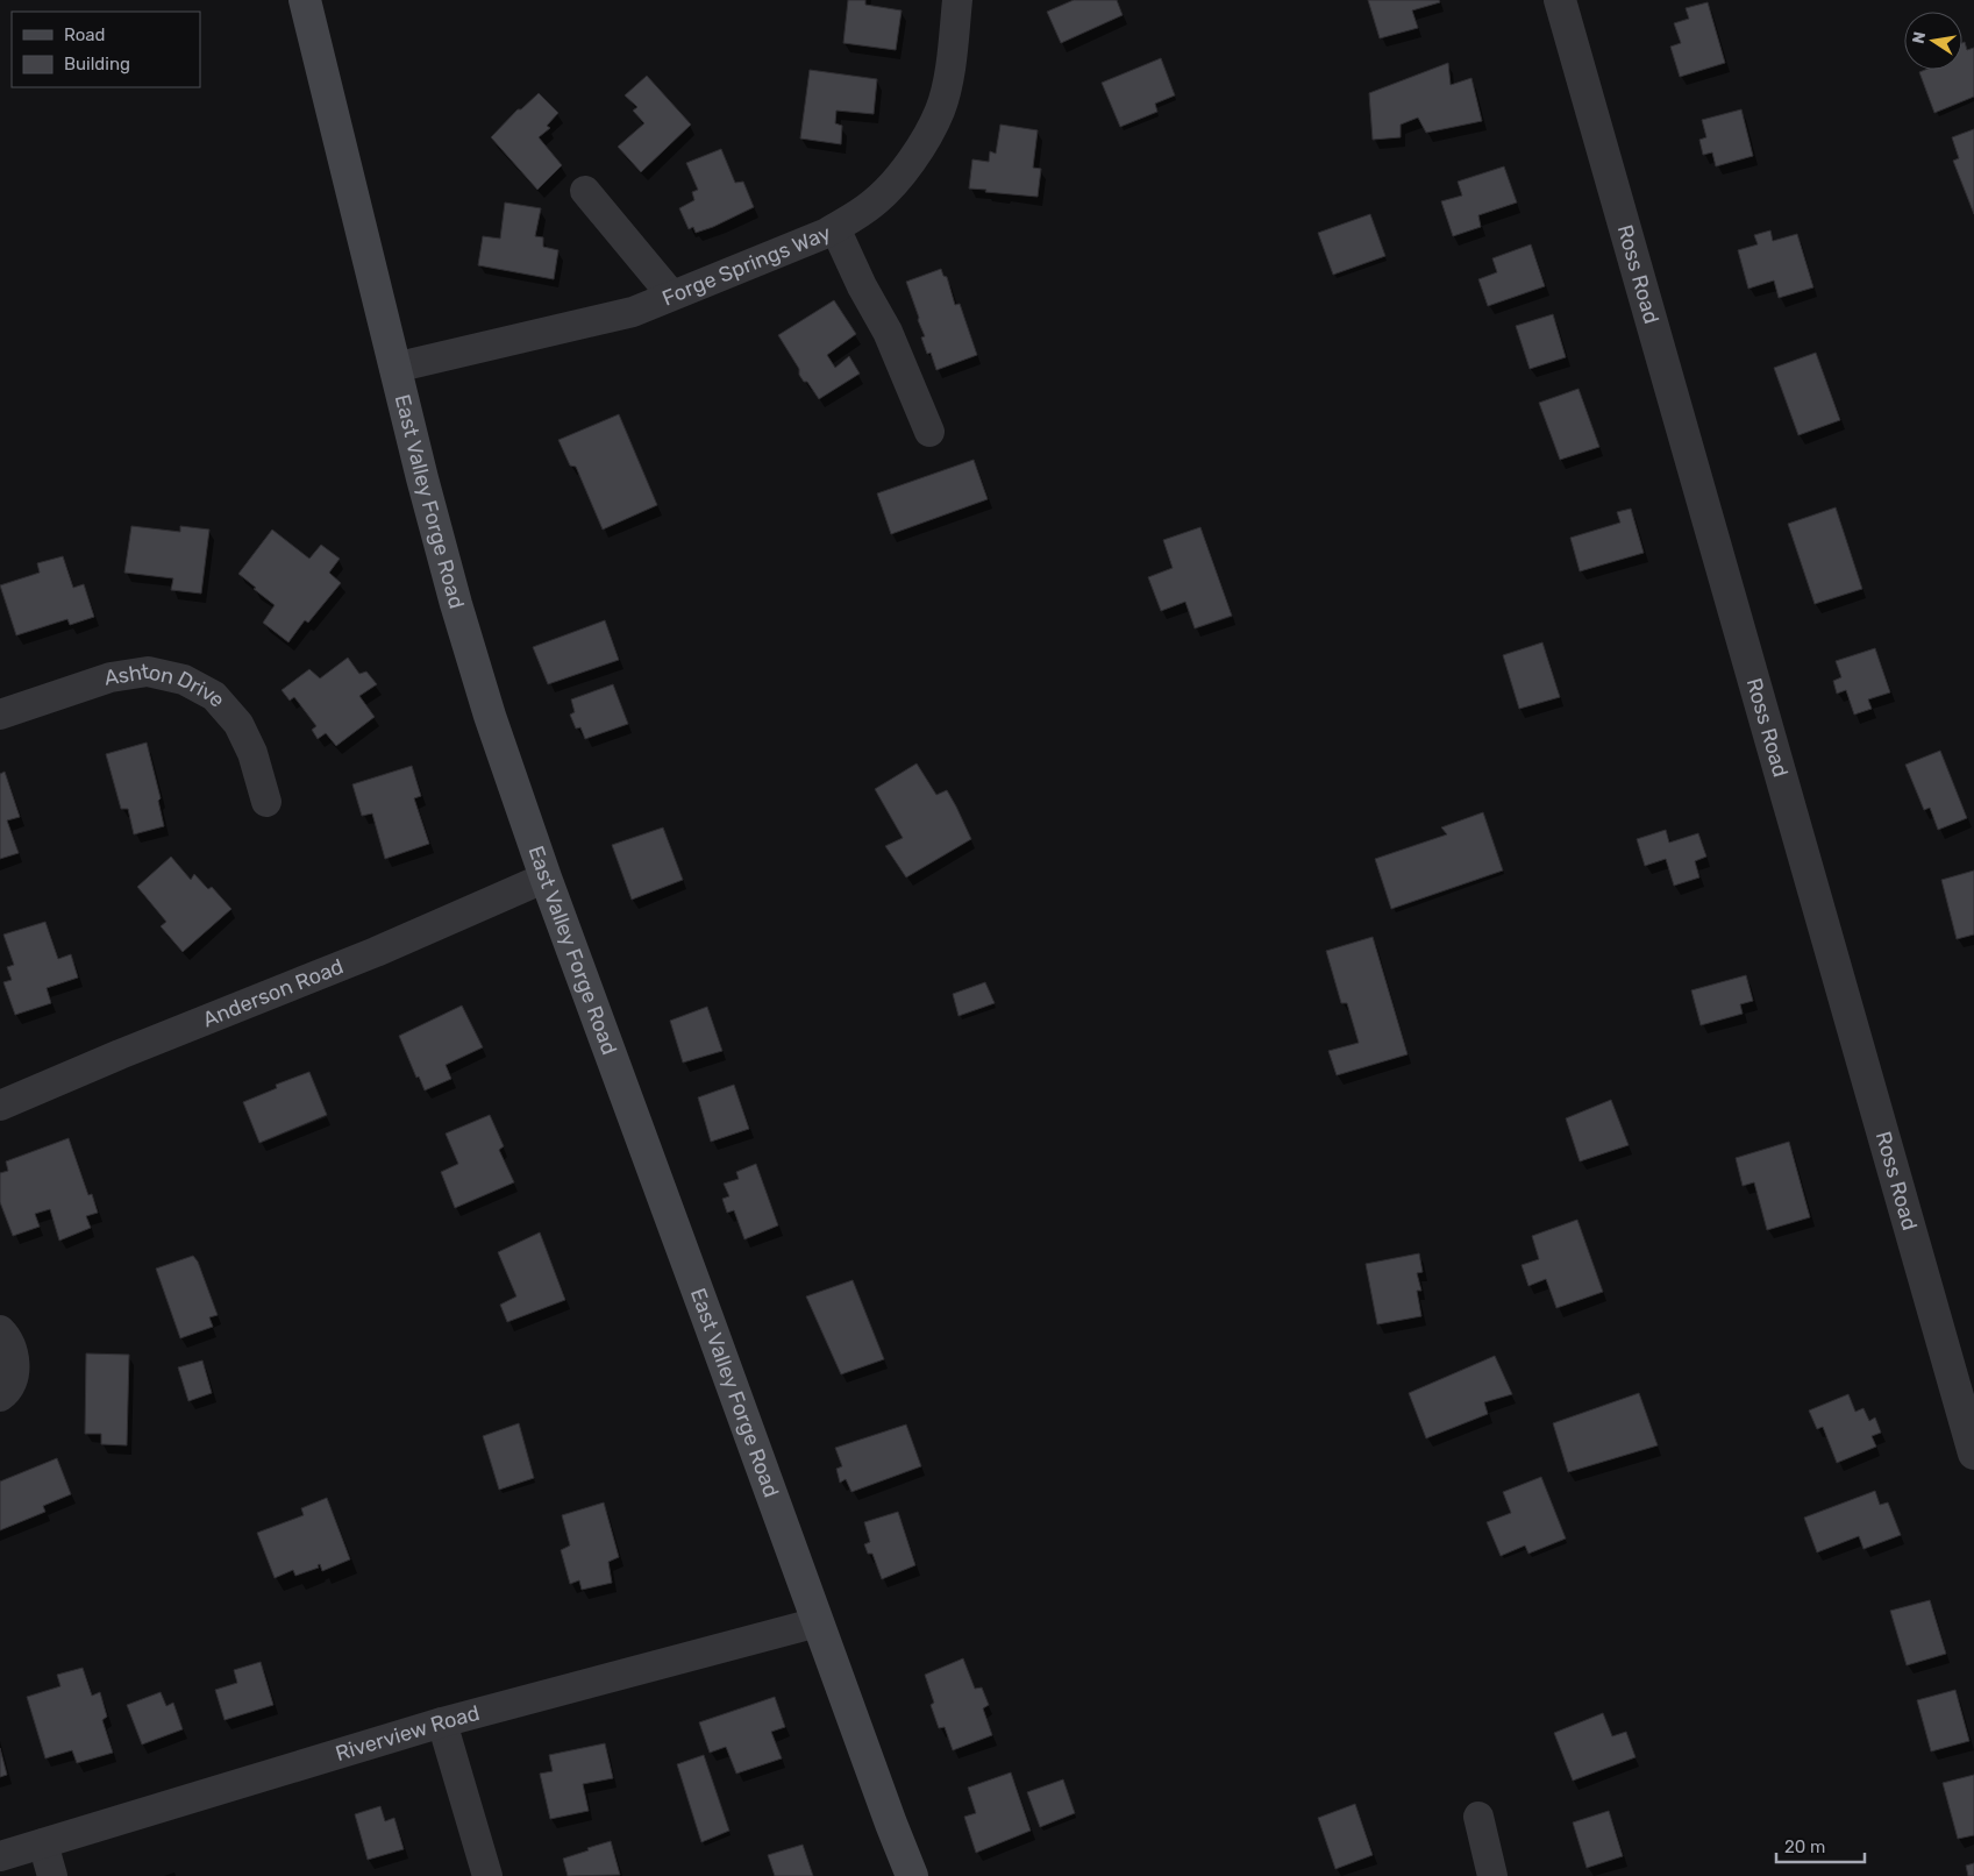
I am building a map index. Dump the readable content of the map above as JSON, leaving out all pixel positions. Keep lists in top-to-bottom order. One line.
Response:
{"streets":{"main road":["East Valley Forge Road"],"street":["Forge Springs Way","Ross Road","Ashton Drive","Anderson Road","Riverview Road"]},"crossings":[["Forge Springs Way","East Valley Forge Road"],["East Valley Forge Road","Anderson Road"],["East Valley Forge Road","Riverview Road"]],"legend":["Road","Building"],"scale_bar":"20 m","north":"left"}
